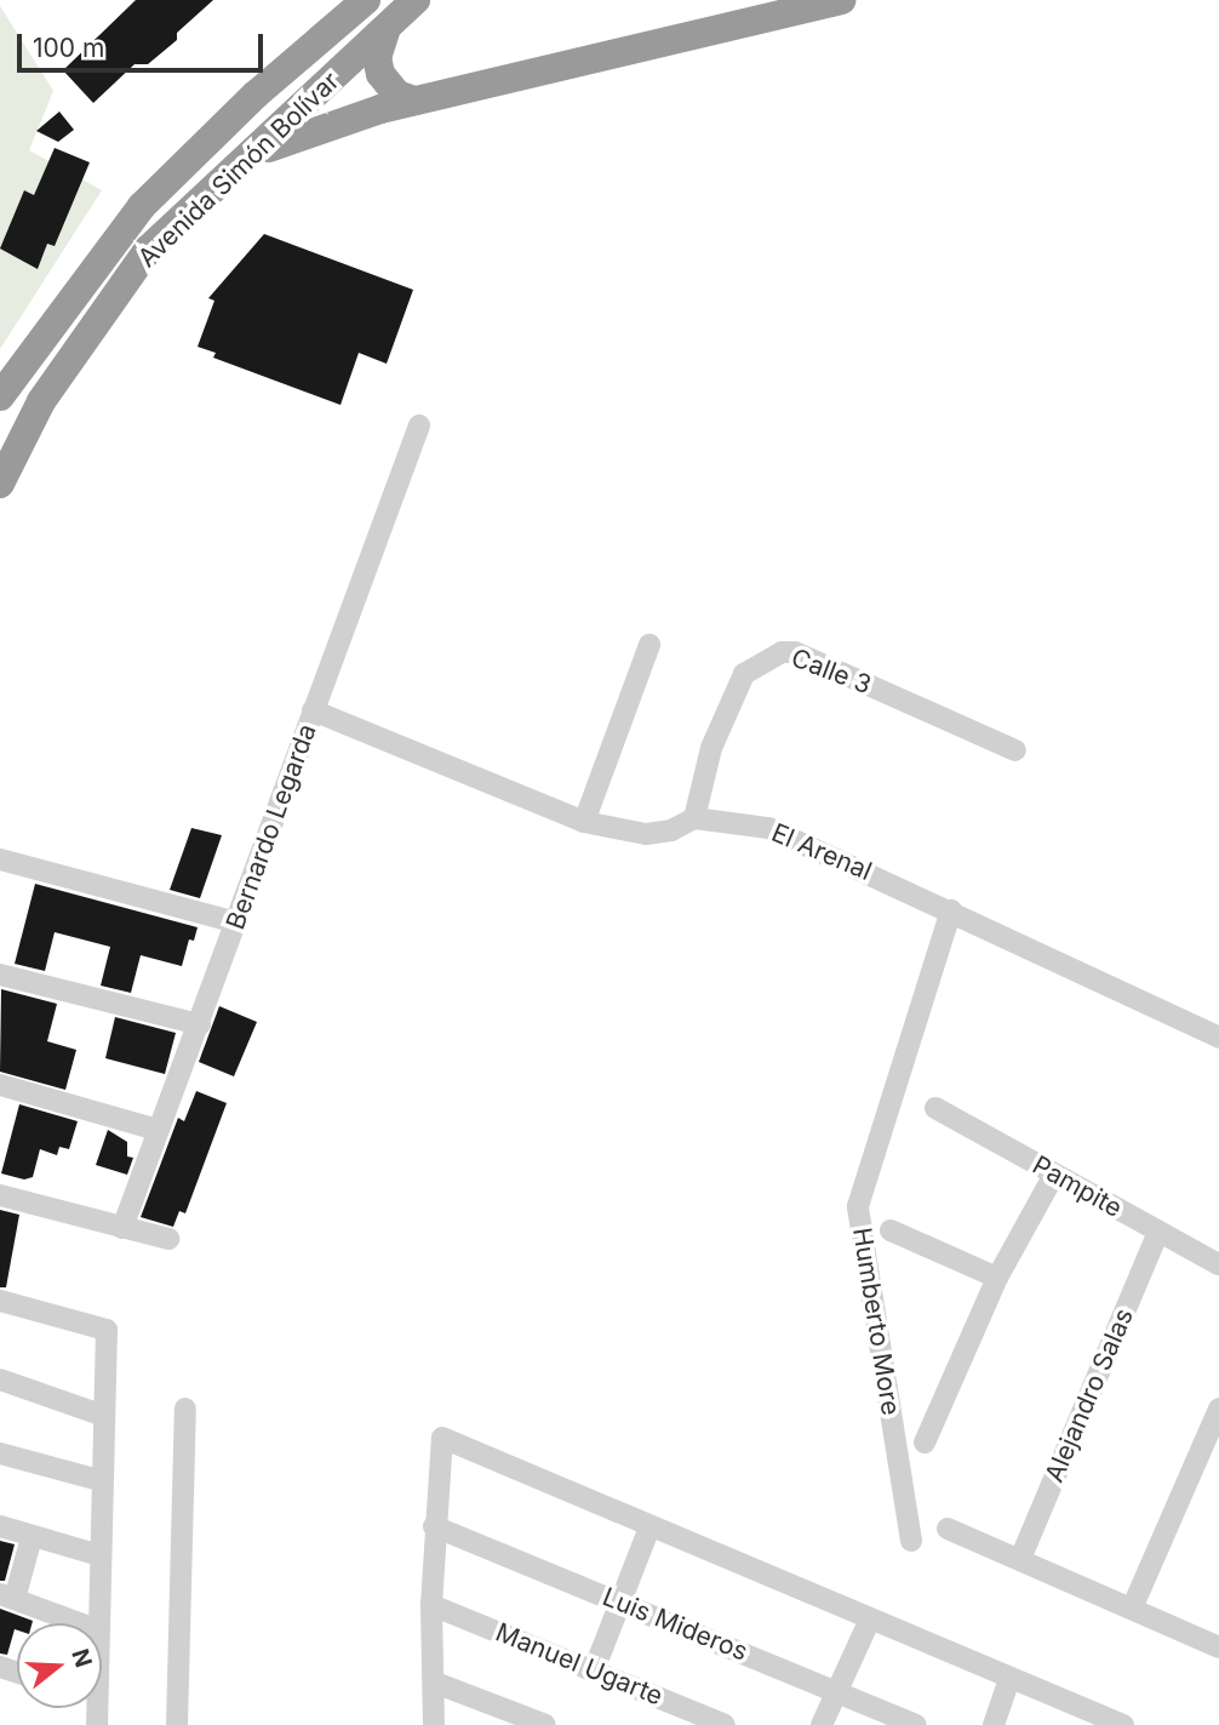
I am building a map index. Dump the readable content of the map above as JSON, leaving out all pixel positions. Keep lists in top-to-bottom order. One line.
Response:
{"streets":{"highway":["Avenida Simón Bolívar"],"street":["Calle 3","Bernardo Legarda","El Arenal","Pampite","Humberto More","Alejandro Salas","Luis Mideros","Manuel Ugarte"]},"crossings":[["Calle 3","El Arenal"],["Bernardo Legarda","El Arenal"],["El Arenal","Humberto More"],["Pampite","Alejandro Salas"]],"scale_bar":"100 m","north":"right"}
